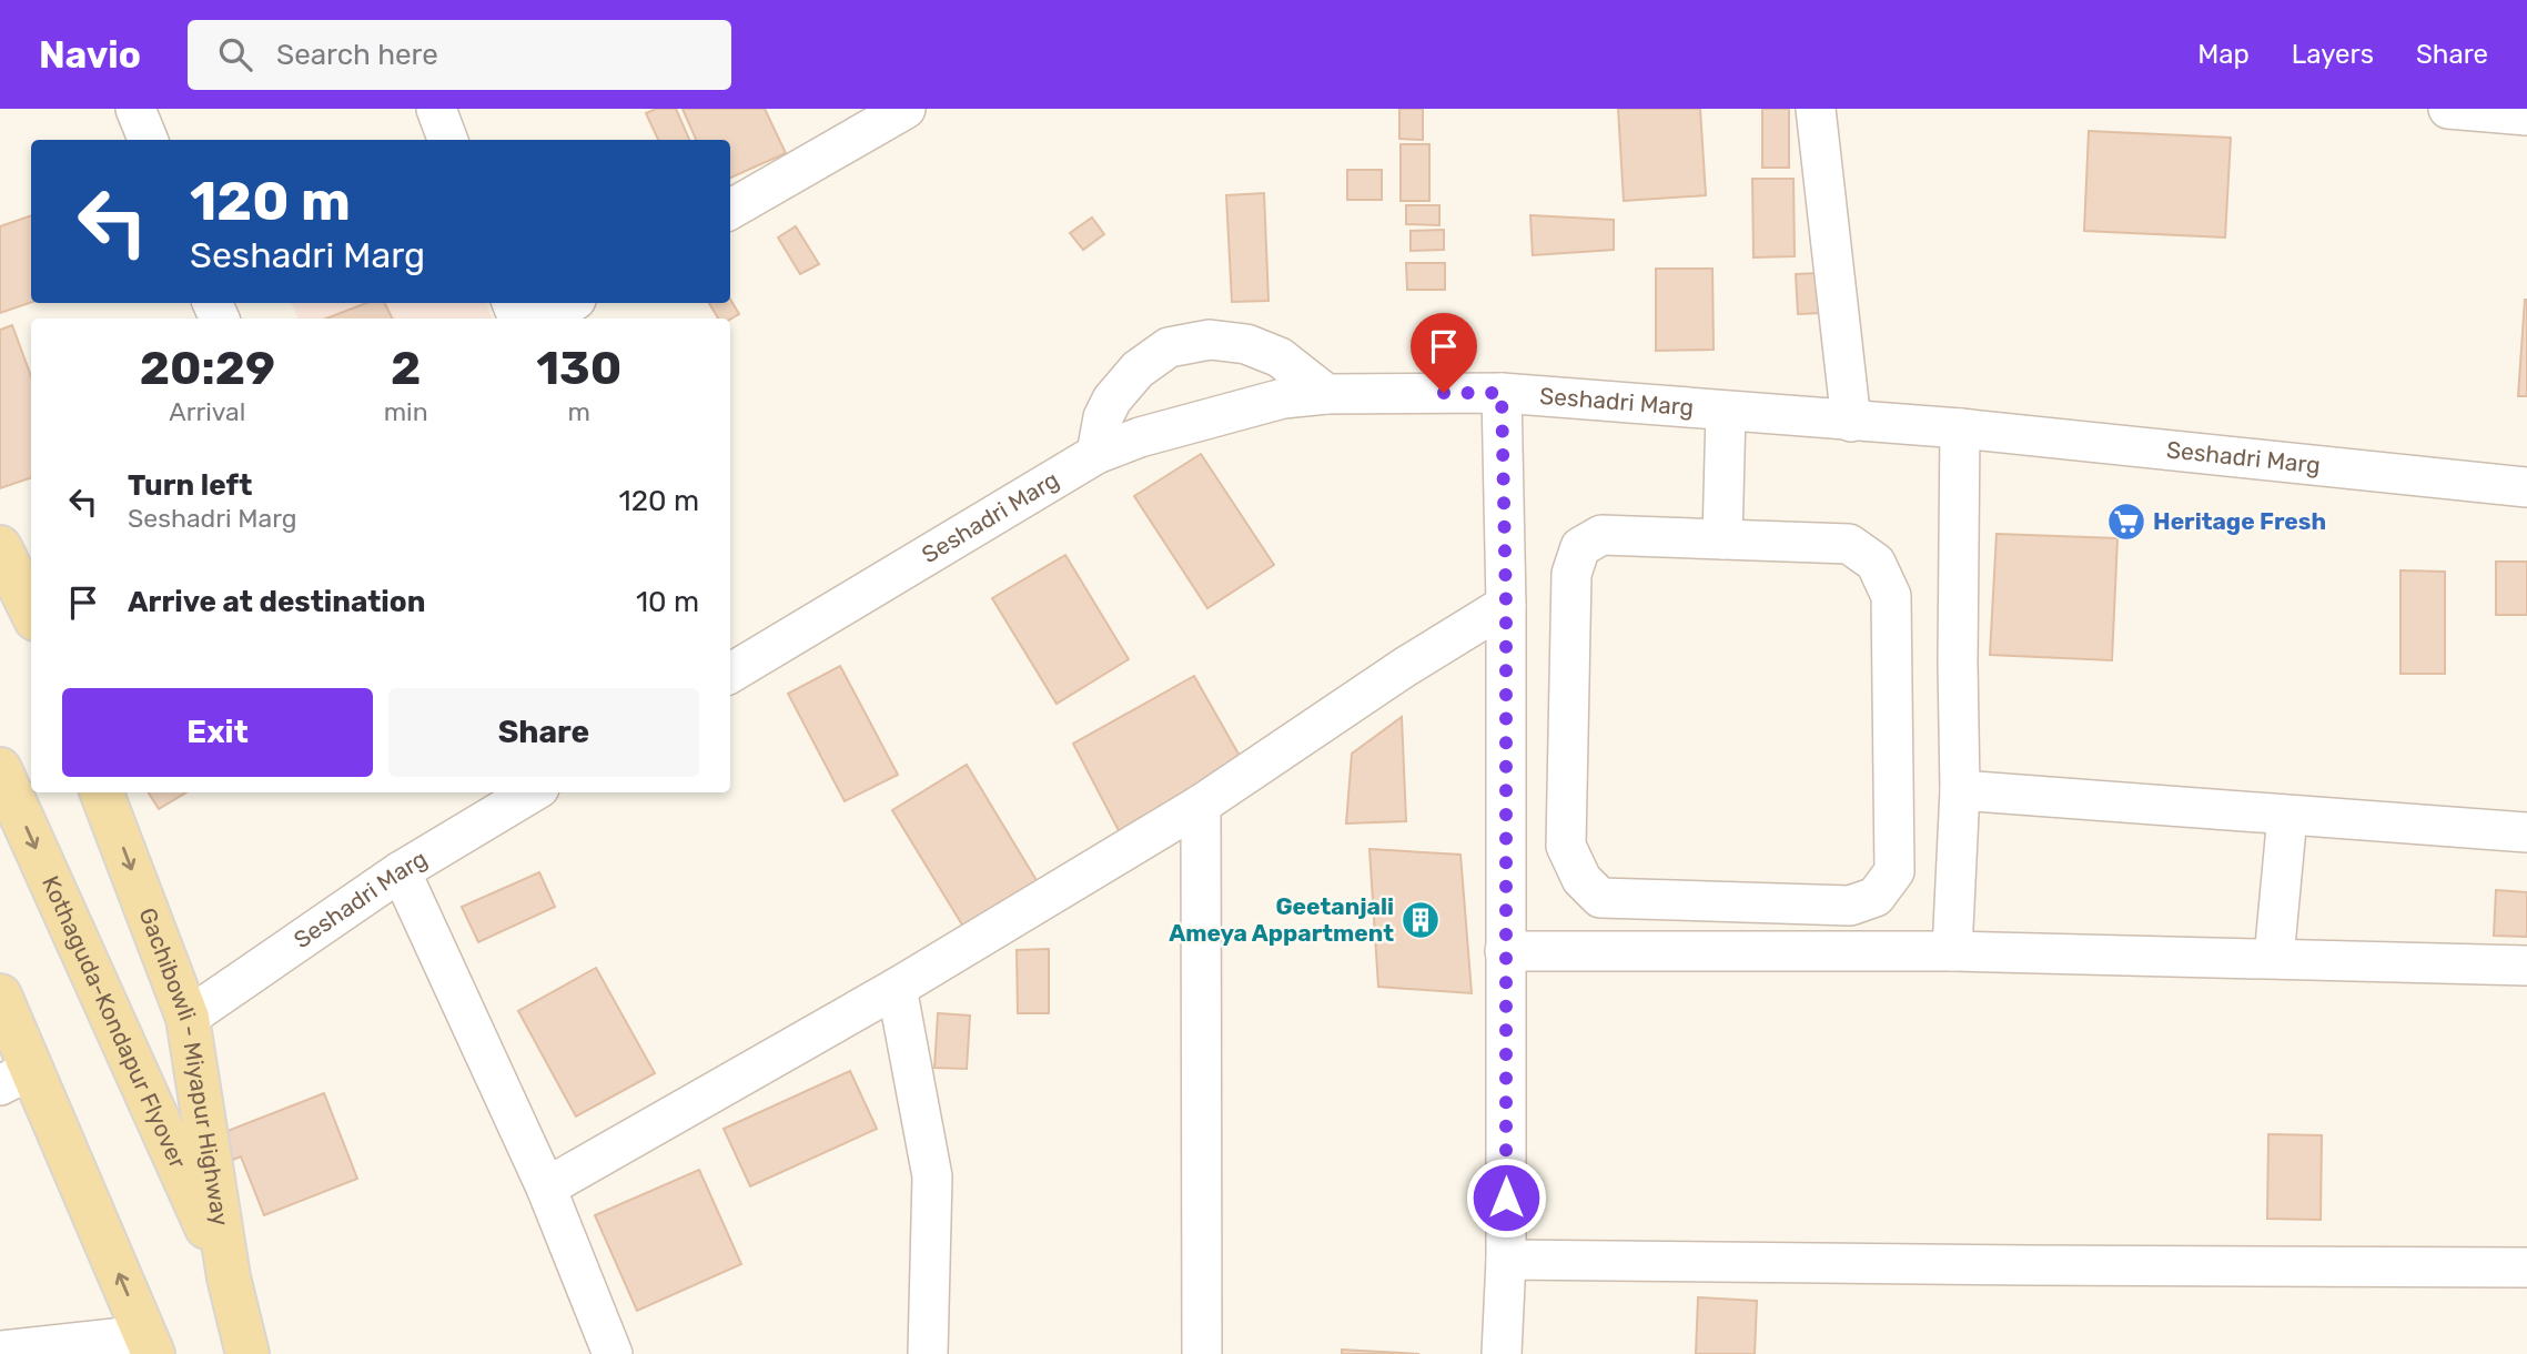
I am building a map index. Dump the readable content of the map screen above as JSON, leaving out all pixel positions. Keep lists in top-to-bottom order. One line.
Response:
{"streets":{"main road":["Kothaguda-Kondapur Flyover","Gachibowli - Miyapur Highway"],"street":["Seshadri Marg"]},"crossings":[["Seshadri Marg","Gachibowli - Miyapur Highway"],["Kothaguda-Kondapur Flyover","Gachibowli - Miyapur Highway"]],"places":{"supermarket":["Heritage Fresh"],"building":["Geetanjali Ameya Appartment"]},"page":{"header":"Navio","search":"Search here","nav":["Map","Layers","Share"],"turn":["120 m","Seshadri Marg"],"eta":["20:29","Arrival","2","min","130","m"],"list":[{"name":"Turn left","note":"Seshadri Marg","value":"120 m"},{"name":"Arrive at destination","value":"10 m"}],"buttons":["Exit","Share"]}}
